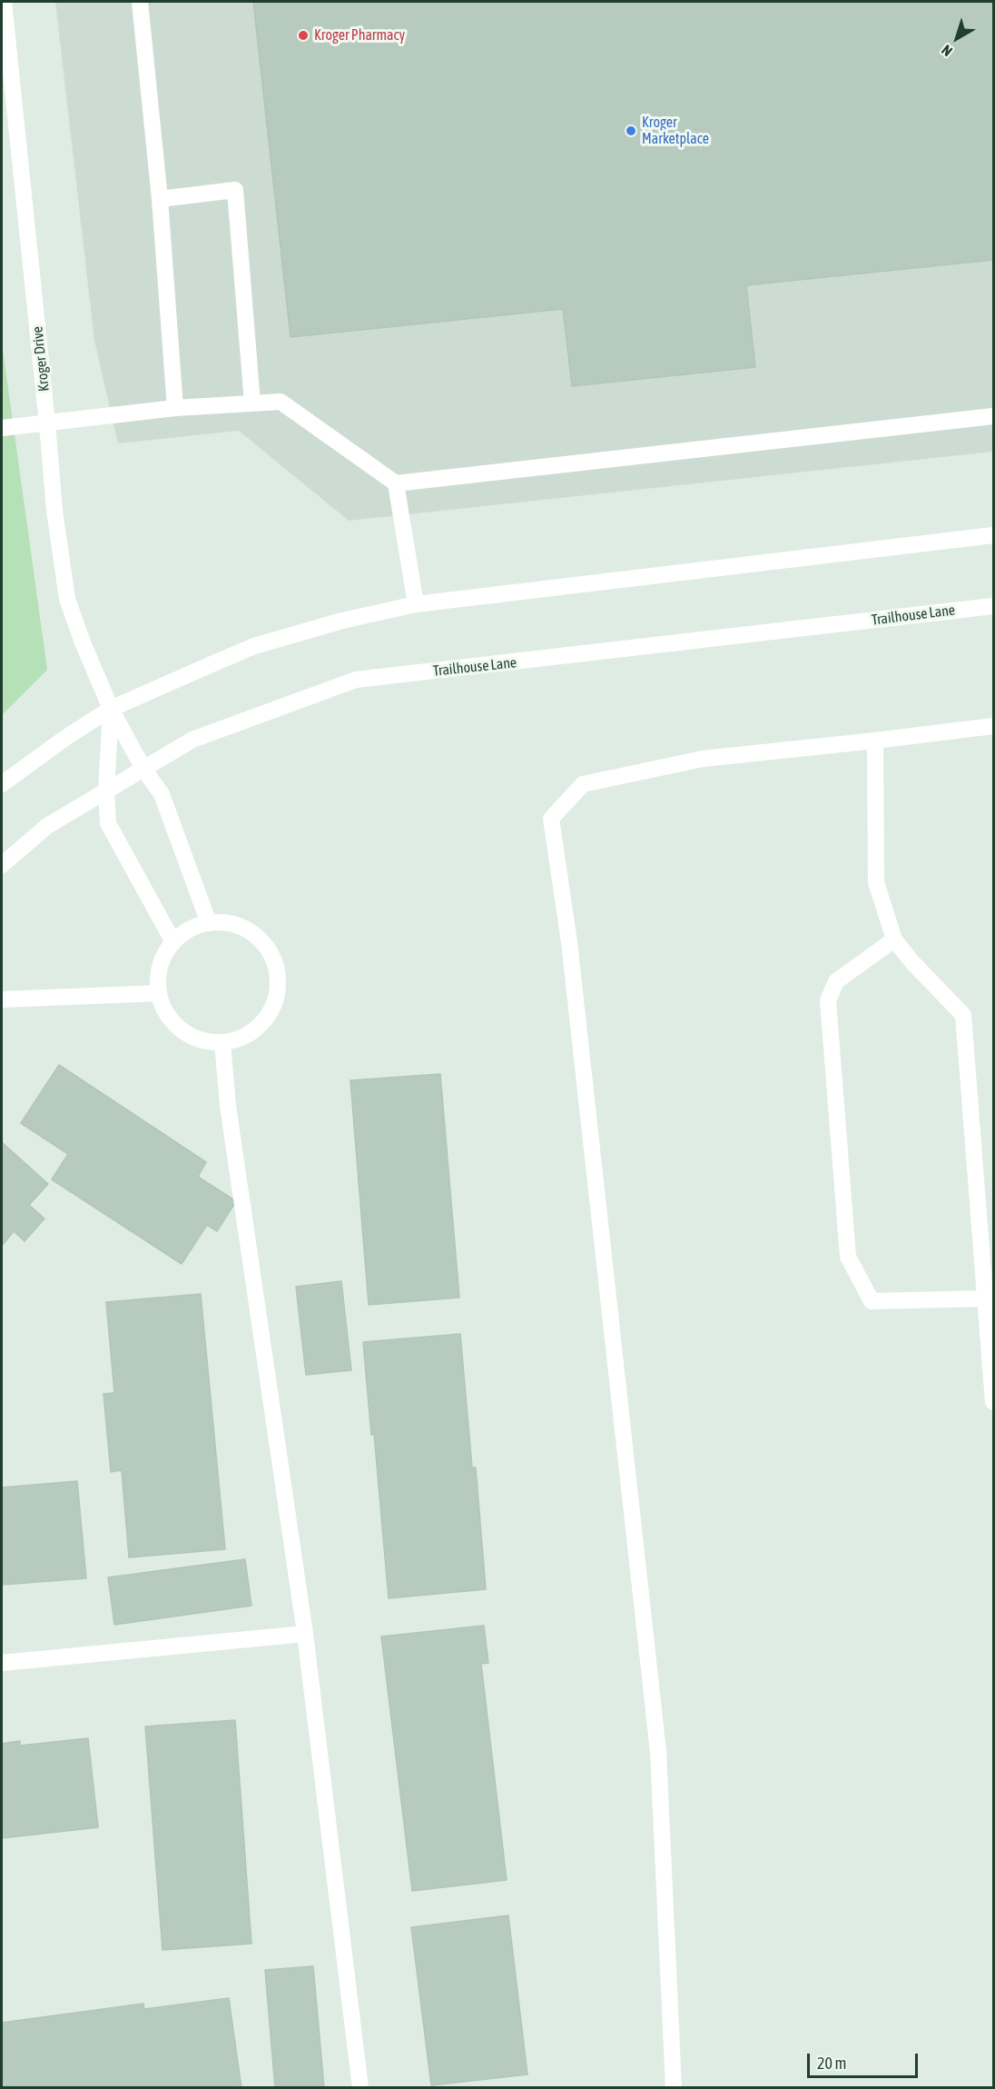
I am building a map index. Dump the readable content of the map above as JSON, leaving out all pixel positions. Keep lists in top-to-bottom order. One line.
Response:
{"streets":{"street":["Kroger Drive","Trailhouse Lane"]},"crossings":[["Kroger Drive","Trailhouse Lane"]],"places":["Kroger Pharmacy","Kroger Marketplace"],"scale_bar":"20 m","north":"bottom left"}
